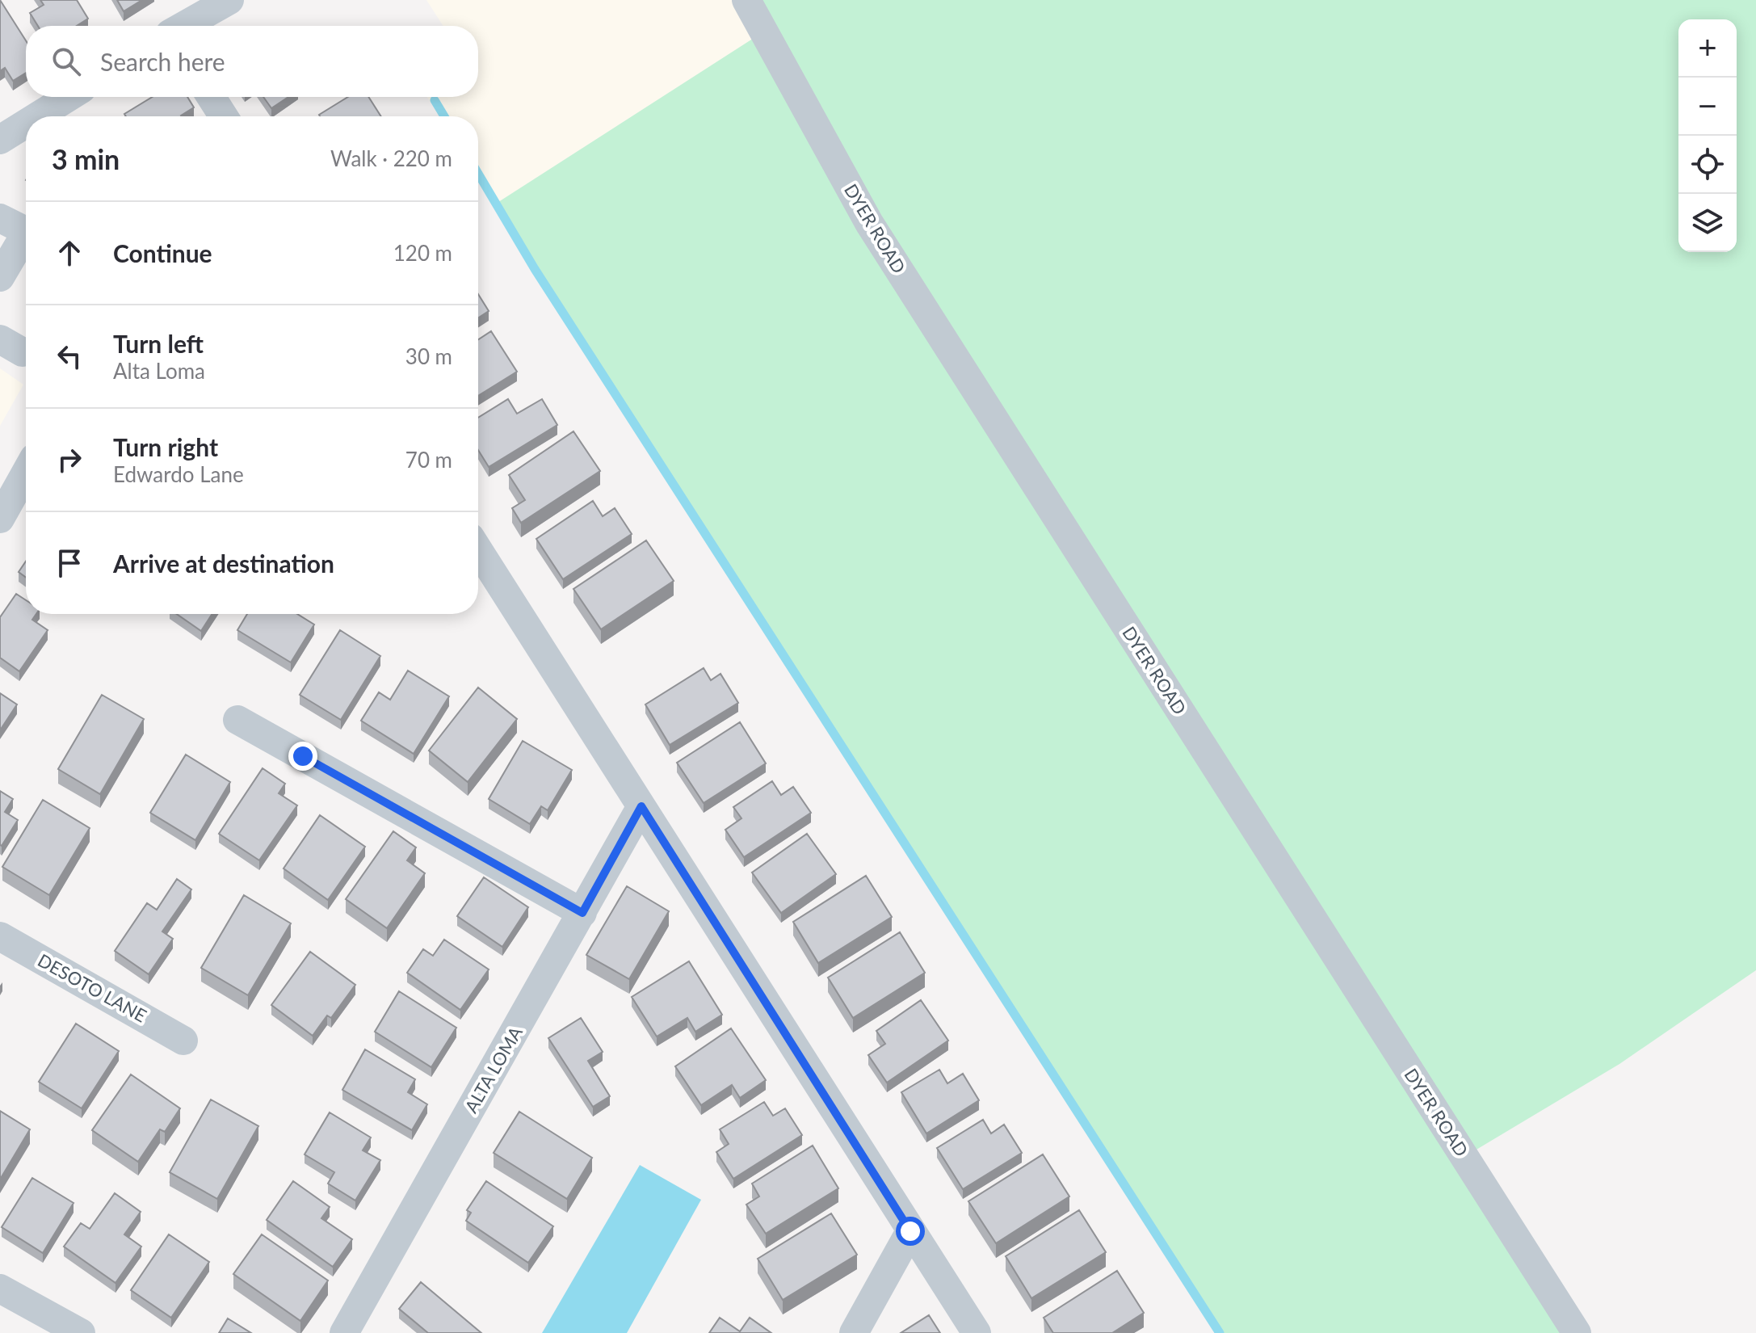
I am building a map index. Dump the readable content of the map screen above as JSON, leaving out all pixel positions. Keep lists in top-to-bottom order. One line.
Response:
{"streets":{"street":["DYER ROAD","DESOTO LANE","ALTA LOMA"]},"page":{"map_buttons":["+","−"],"search":"Search here","heading":["3 min","Walk · 220 m"],"list":[["Continue","120 m"],["Turn left","Alta Loma","30 m"],["Turn right","Edwardo Lane","70 m"],"Arrive at destination"]}}
